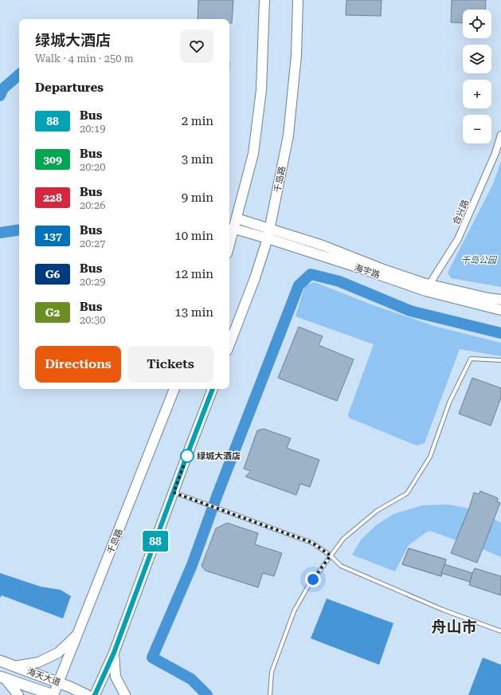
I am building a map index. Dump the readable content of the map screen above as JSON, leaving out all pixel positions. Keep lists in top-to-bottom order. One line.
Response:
{"streets":{"main road":["海天大道"],"street":["千岛路","合兴路","海宇路"]},"crossings":[["千岛路","海宇路"],["千岛路","海天大道"],["合兴路","海宇路"]],"districts":["舟山市"],"parks":["千岛公园"],"places":["绿城大酒店"],"lines":["bus line 88"],"page":{"on_map":"88","map_buttons":["+","−"],"heading":[["绿城大酒店","Walk · 4 min · 250 m"],"Departures"],"list":[{"mark":"88","name":"Bus","note":"20:19","value":"2 min"},{"mark":"309","name":"Bus","note":"20:20","value":"3 min"},{"mark":"228","name":"Bus","note":"20:26","value":"9 min"},{"mark":"137","name":"Bus","note":"20:27","value":"10 min"},{"mark":"G6","name":"Bus","note":"20:29","value":"12 min"},{"mark":"G2","name":"Bus","note":"20:30","value":"13 min"}],"buttons":["Directions","Tickets"]}}
